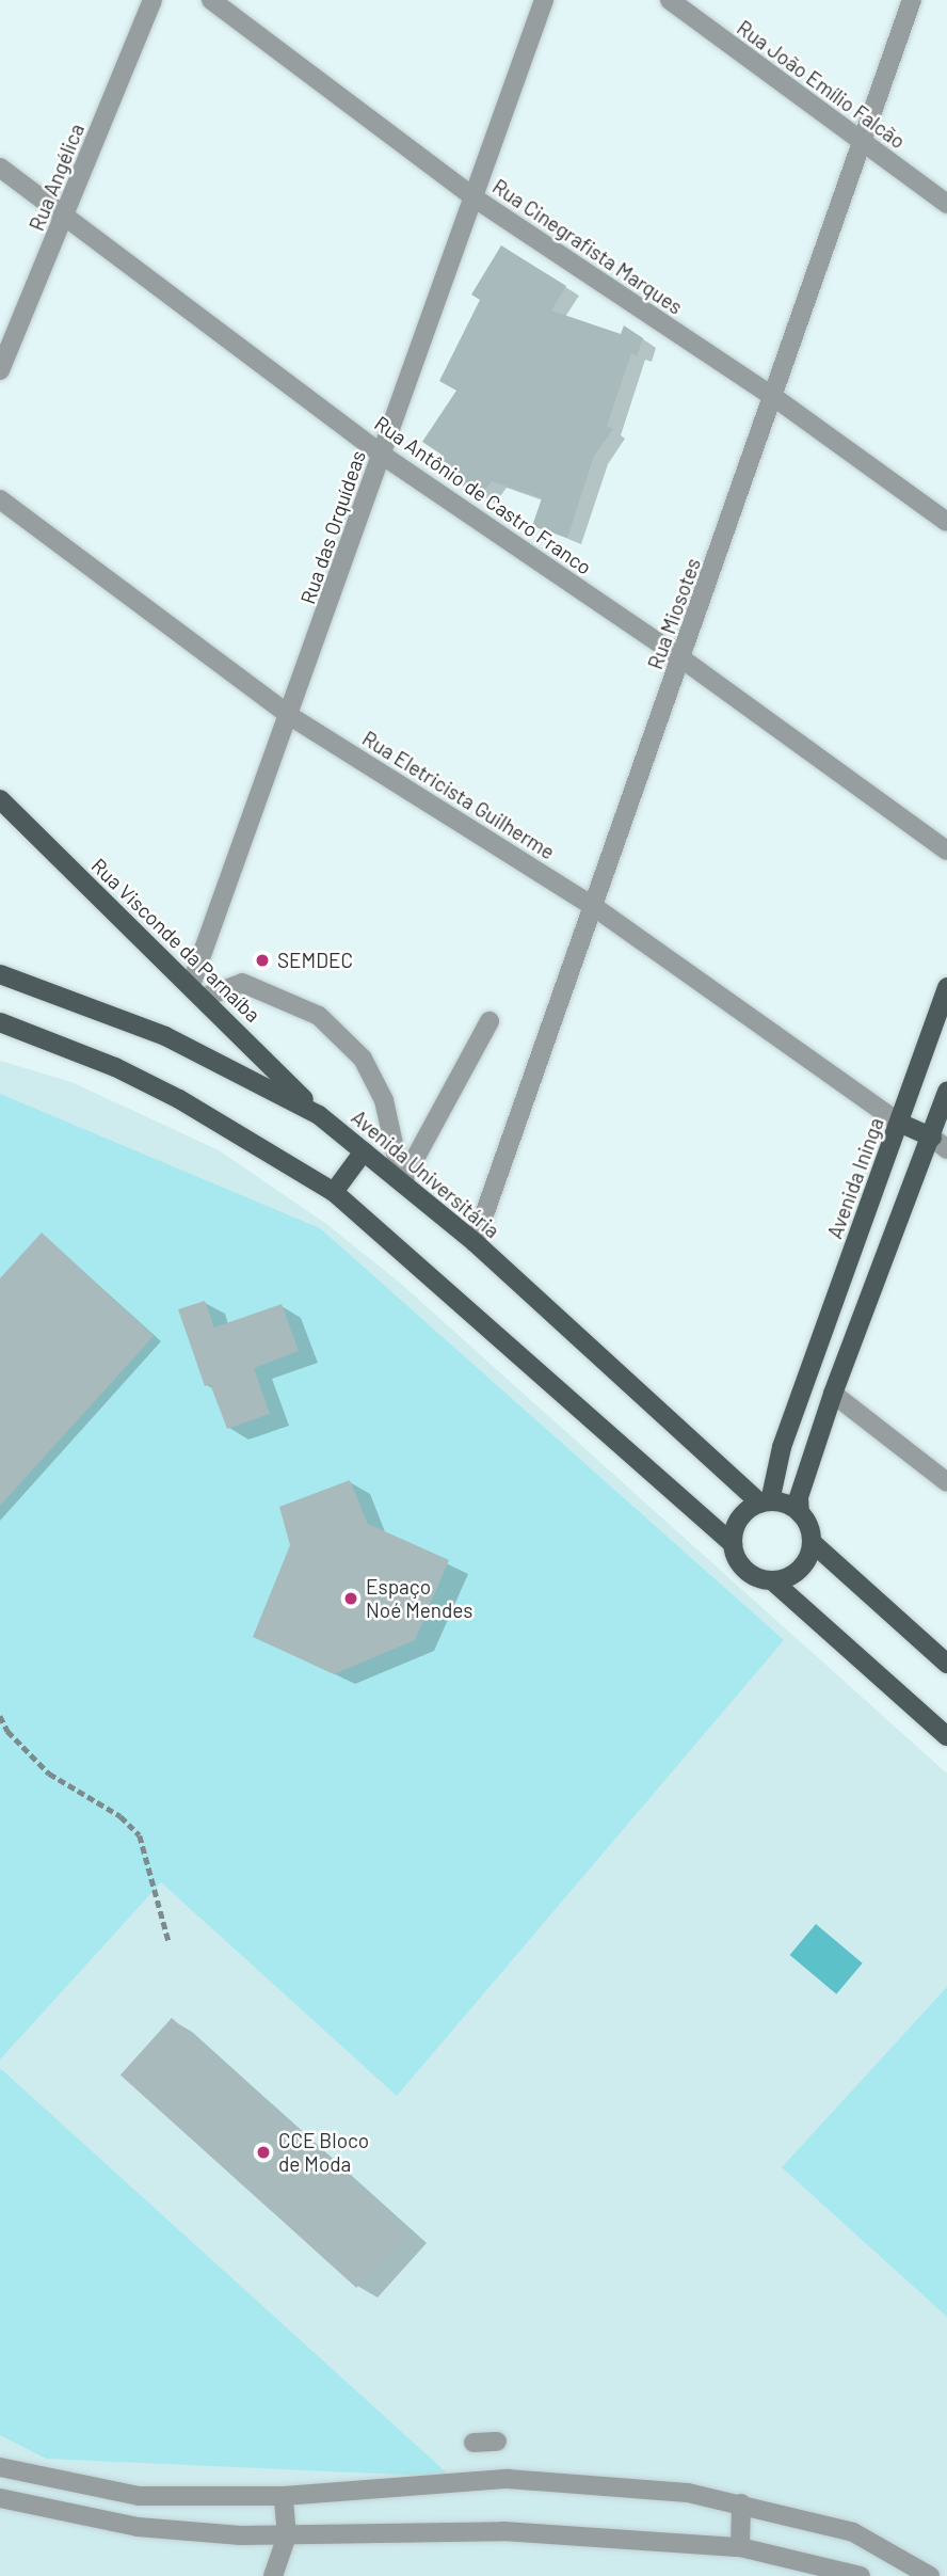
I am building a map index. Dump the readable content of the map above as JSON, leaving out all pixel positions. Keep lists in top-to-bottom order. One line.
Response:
{"streets":{"main road":["Rua Visconde da Parnaíba","Avenida Universitária","Avenida Ininga"],"street":["Rua João Emílio Falcão","Rua Angélica","Rua Cinegrafista Marques","Rua Antônio de Castro Franco","Rua das Orquídeas","Rua Miosotes","Rua Eletricista Guilherme"]},"crossings":[["Rua João Emílio Falcão","Rua Miosotes"],["Rua Angélica","Rua Antônio de Castro Franco"],["Rua Cinegrafista Marques","Rua das Orquídeas"],["Rua Cinegrafista Marques","Rua Miosotes"],["Rua Antônio de Castro Franco","Rua das Orquídeas"],["Rua Antônio de Castro Franco","Rua Miosotes"],["Rua das Orquídeas","Rua Eletricista Guilherme"],["Rua das Orquídeas","Rua Visconde da Parnaíba"],["Rua Miosotes","Rua Eletricista Guilherme"],["Rua Miosotes","Avenida Universitária"],["Rua Eletricista Guilherme","Avenida Ininga"],["Rua Visconde da Parnaíba","Avenida Universitária"],["Avenida Universitária","Avenida Ininga"]],"places":["SEMDEC","Espaço Noé Mendes","CCE Bloco de Moda"]}
